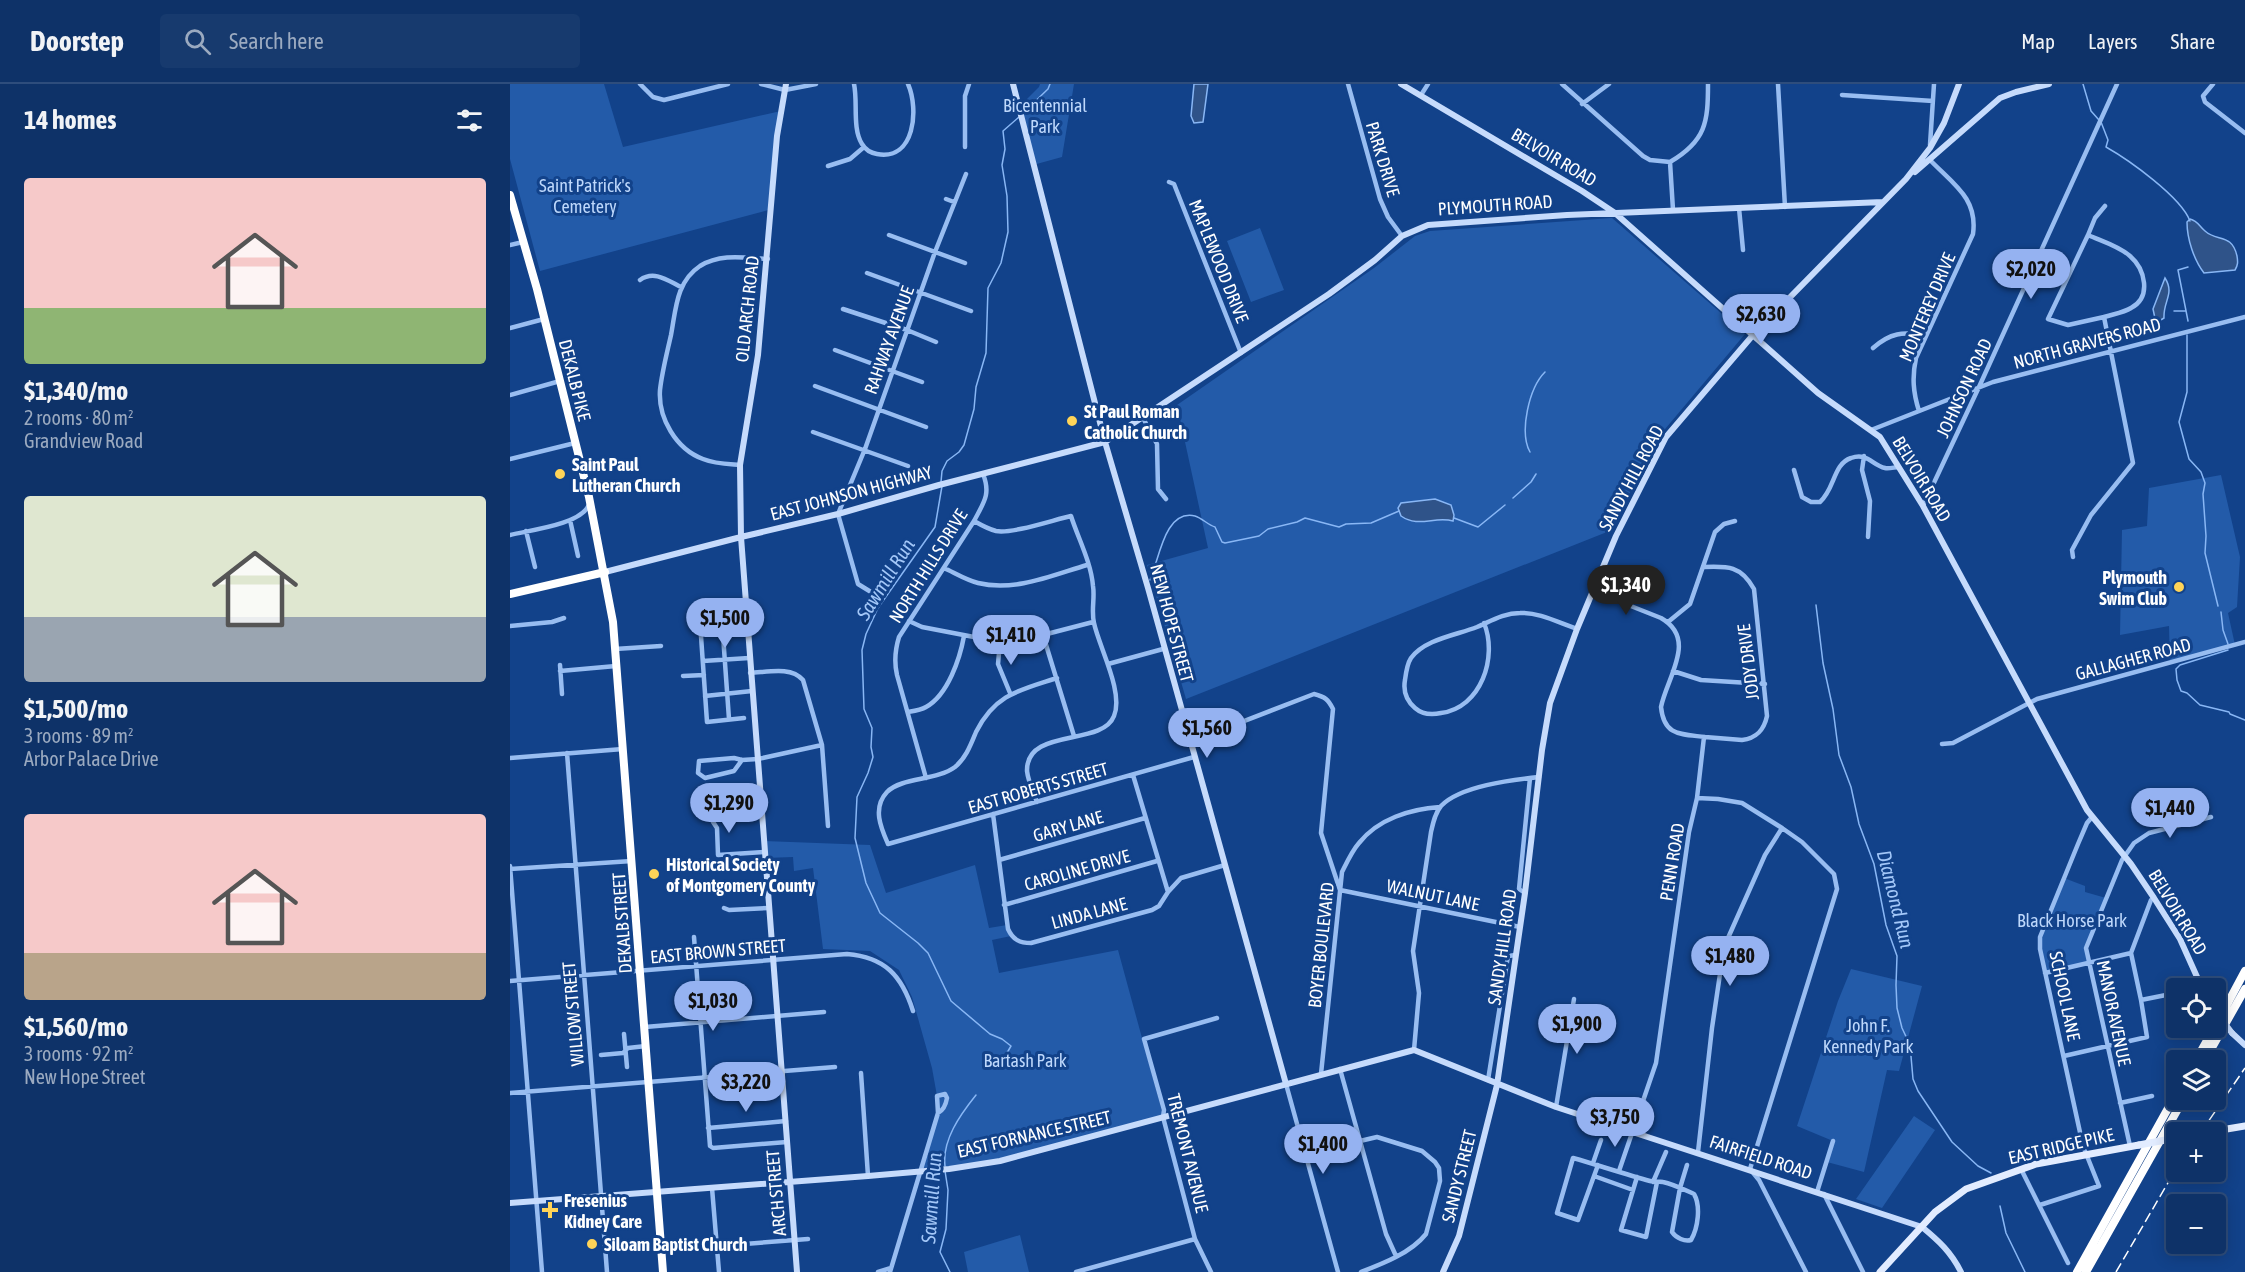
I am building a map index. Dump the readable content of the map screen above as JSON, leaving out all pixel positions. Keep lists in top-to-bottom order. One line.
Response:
{"streets":{"highway":["DEKALB PIKE","DEKALB STREET"],"main road":["EAST RIDGE PIKE"],"street":["BELVOIR ROAD","PARK DRIVE","PLYMOUTH ROAD","MAPLEWOOD DRIVE","MONTEREY DRIVE","OLD ARCH ROAD","RAHWAY AVENUE","NORTH GRAVERS ROAD","JOHNSON ROAD","SANDY HILL ROAD","EAST JOHNSON HIGHWAY","NORTH HILLS DRIVE","NEW HOPE STREET","GALLAGHER ROAD","JODY DRIVE","EAST ROBERTS STREET","GARY LANE","PENN ROAD","CAROLINE DRIVE","WALNUT LANE","LINDA LANE","BOYER BOULEVARD","EAST BROWN STREET","SCHOOL LANE","MANOR AVENUE","WILLOW STREET","EAST FORNANCE STREET","TREMONT AVENUE","FAIRFIELD ROAD","SANDY STREET","ARCH STREET"]},"crossings":[["BELVOIR ROAD","PLYMOUTH ROAD"],["BELVOIR ROAD","NORTH GRAVERS ROAD"],["BELVOIR ROAD","JOHNSON ROAD"],["BELVOIR ROAD","SANDY HILL ROAD"],["BELVOIR ROAD","GALLAGHER ROAD"],["BELVOIR ROAD","SCHOOL LANE"],["BELVOIR ROAD","MANOR AVENUE"],["PARK DRIVE","PLYMOUTH ROAD"],["PLYMOUTH ROAD","MAPLEWOOD DRIVE"],["PLYMOUTH ROAD","SANDY HILL ROAD"],["PLYMOUTH ROAD","EAST JOHNSON HIGHWAY"],["PLYMOUTH ROAD","NEW HOPE STREET"],["MONTEREY DRIVE","NORTH GRAVERS ROAD"],["OLD ARCH ROAD","EAST JOHNSON HIGHWAY"],["OLD ARCH ROAD","ARCH STREET"],["RAHWAY AVENUE","EAST JOHNSON HIGHWAY"],["NORTH GRAVERS ROAD","JOHNSON ROAD"],["DEKALB PIKE","EAST JOHNSON HIGHWAY"],["DEKALB PIKE","DEKALB STREET"],["SANDY HILL ROAD","WALNUT LANE"],["SANDY HILL ROAD","FAIRFIELD ROAD"],["SANDY HILL ROAD","SANDY STREET"],["EAST JOHNSON HIGHWAY","NORTH HILLS DRIVE"],["EAST JOHNSON HIGHWAY","NEW HOPE STREET"],["EAST JOHNSON HIGHWAY","DEKALB STREET"],["EAST JOHNSON HIGHWAY","ARCH STREET"],["NORTH HILLS DRIVE","EAST ROBERTS STREET"],["NEW HOPE STREET","EAST ROBERTS STREET"],["NEW HOPE STREET","LINDA LANE"],["NEW HOPE STREET","EAST FORNANCE STREET"],["JODY DRIVE","PENN ROAD"],["PENN ROAD","FAIRFIELD ROAD"],["CAROLINE DRIVE","LINDA LANE"],["WALNUT LANE","BOYER BOULEVARD"],["DEKALB STREET","EAST BROWN STREET"],["DEKALB STREET","EAST FORNANCE STREET"],["BOYER BOULEVARD","EAST FORNANCE STREET"],["EAST BROWN STREET","WILLOW STREET"],["EAST BROWN STREET","ARCH STREET"],["SCHOOL LANE","EAST RIDGE PIKE"],["MANOR AVENUE","EAST RIDGE PIKE"],["WILLOW STREET","EAST FORNANCE STREET"],["EAST FORNANCE STREET","TREMONT AVENUE"],["EAST FORNANCE STREET","ARCH STREET"],["EAST RIDGE PIKE","FAIRFIELD ROAD"],["FAIRFIELD ROAD","SANDY STREET"]],"water":["Sawmill Run","Diamond Run"],"parks":["Bicentennial Park","Saint Patrick's Cemetery","Black Horse Park","John F. Kennedy Park","Bartash Park"],"places":{"other":["St Paul Roman Catholic Church","Saint Paul Lutheran Church","Plymouth Swim Club","Historical Society of Montgomery County","Siloam Baptist Church"],"health":["Fresenius Kidney Care"]},"page":{"header":"Doorstep","search":"Search here","nav":["Map","Layers","Share"],"heading":"14 homes","list":[{"name":"$1,340/mo","note":"2 rooms · 80 m² · Grandview Road"},{"name":"$1,500/mo","note":"3 rooms · 89 m² · Arbor Palace Drive"},{"name":"$1,560/mo","note":"3 rooms · 92 m² · New Hope Street"}],"price":["$2,020","$2,630","$1,340","$1,500","$1,410","$1,560","$1,290","$1,440","$1,480","$1,030","$1,900","$3,220","$3,750","$1,400"],"map_buttons":["+","−"]}}
